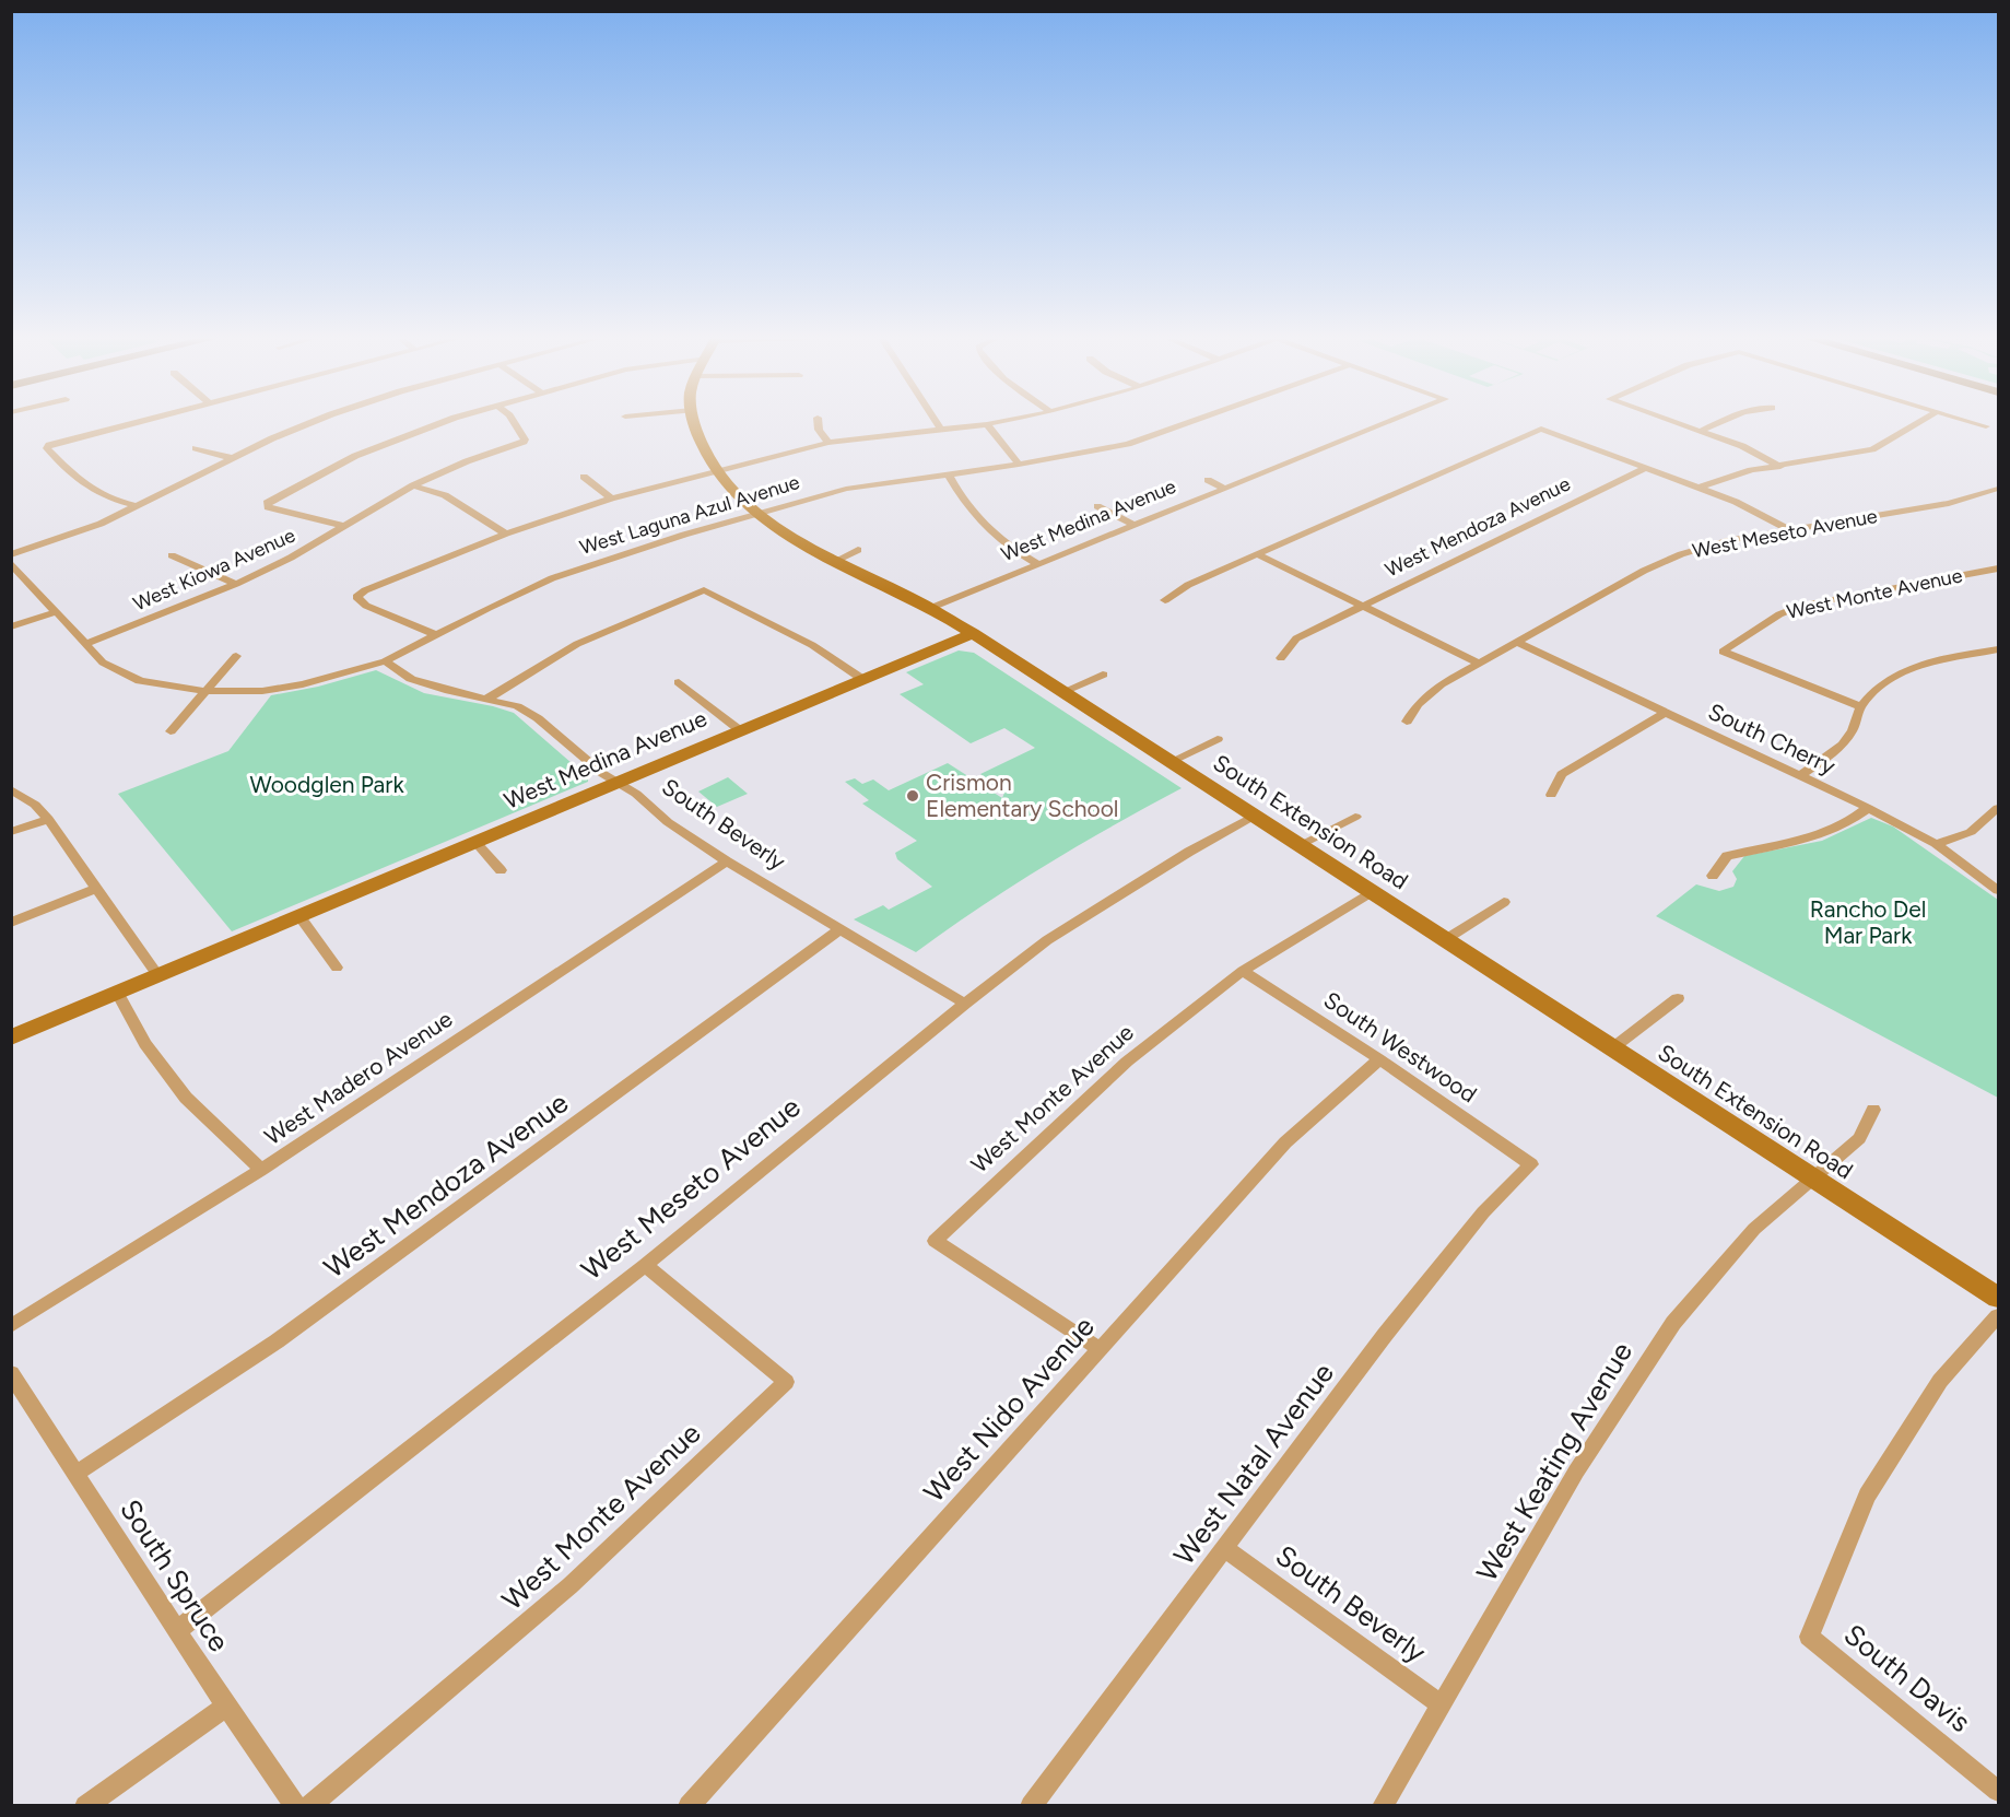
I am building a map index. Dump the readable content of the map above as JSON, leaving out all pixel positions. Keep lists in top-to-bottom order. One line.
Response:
{"streets":{"street":["West Laguna Azul Avenue","West Medina Avenue","West Mendoza Avenue","West Meseto Avenue","West Kiowa Avenue","West Monte Avenue","South Cherry","South Extension Road","South Beverly","South Westwood","West Madero Avenue","West Nido Avenue","West Keating Avenue","West Natal Avenue","South Spruce","South Davis"]},"crossings":[["West Laguna Azul Avenue","West Kiowa Avenue"],["West Laguna Azul Avenue","South Extension Road"],["West Laguna Azul Avenue","South Beverly"],["West Medina Avenue","South Extension Road"],["West Medina Avenue","South Beverly"],["West Mendoza Avenue","South Beverly"],["West Mendoza Avenue","South Spruce"],["West Meseto Avenue","West Monte Avenue"],["West Meseto Avenue","South Cherry"],["West Meseto Avenue","South Extension Road"],["West Meseto Avenue","South Beverly"],["West Meseto Avenue","South Spruce"],["West Monte Avenue","South Extension Road"],["West Monte Avenue","South Westwood"],["West Monte Avenue","West Nido Avenue"],["South Extension Road","West Keating Avenue"],["South Beverly","West Madero Avenue"],["South Beverly","West Keating Avenue"],["South Beverly","West Natal Avenue"],["South Westwood","West Nido Avenue"],["South Westwood","West Natal Avenue"]],"parks":["Woodglen Park","Rancho Del Mar Park"],"places":["Crismon Elementary School"]}
